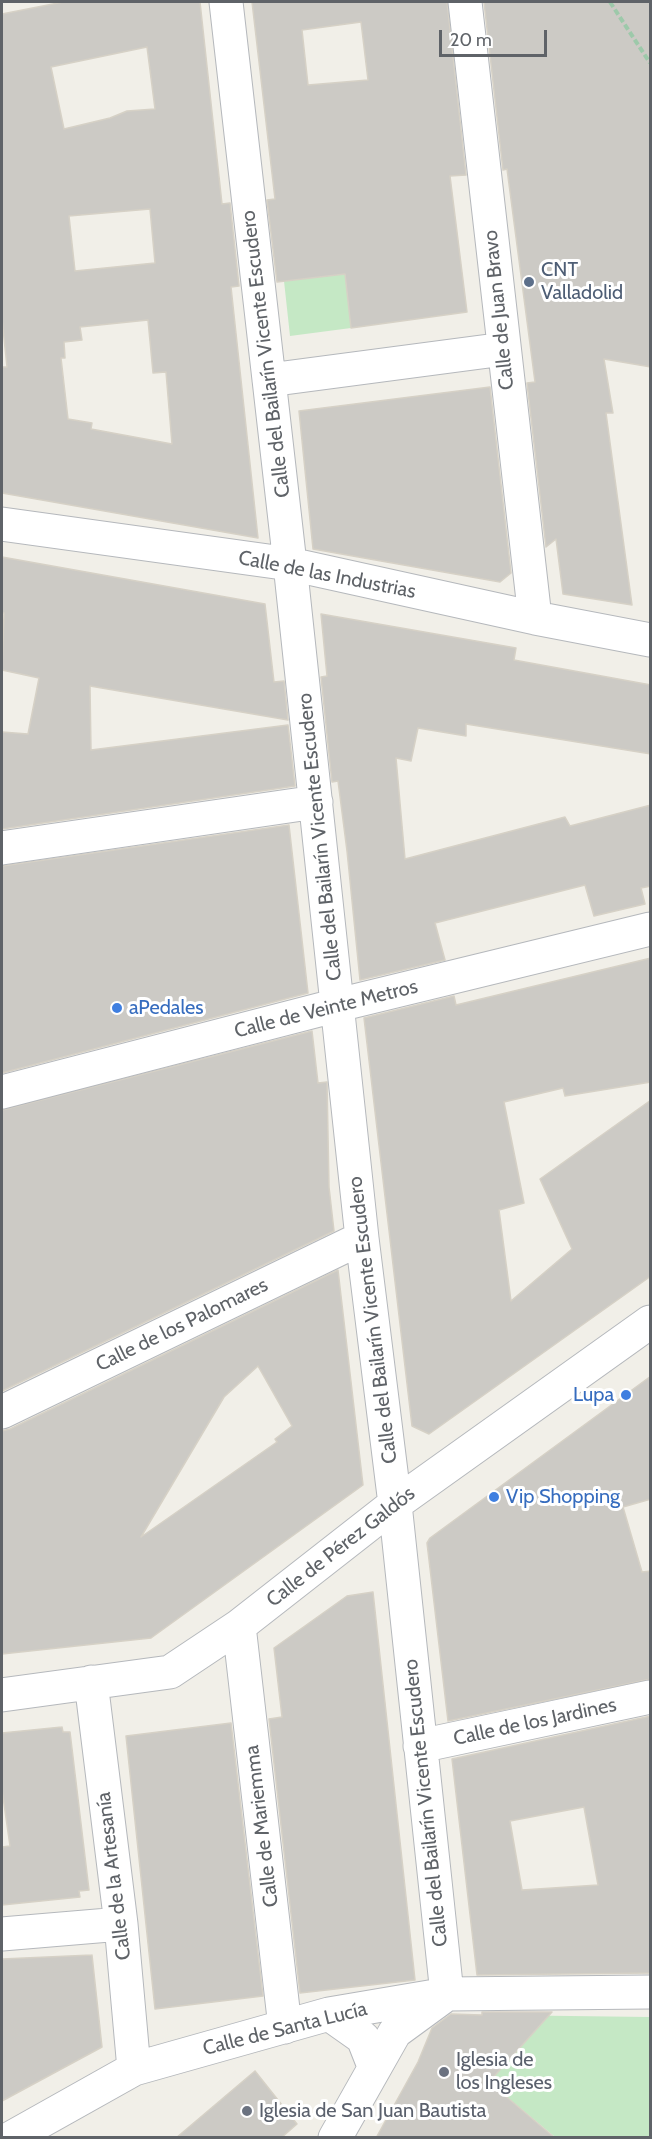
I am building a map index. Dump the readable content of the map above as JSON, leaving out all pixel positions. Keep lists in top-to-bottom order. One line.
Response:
{"streets":{"street":["Calle de Juan Bravo","Calle del Bailarín Vicente Escudero","Calle de las Industrias","Calle de Veinte Metros","Calle de los Palomares","Calle de Pérez Galdós","Calle de los Jardines","Calle de Mariemma","Calle de la Artesanía","Calle de Santa Lucía"]},"crossings":[["Calle de Juan Bravo","Calle de las Industrias"],["Calle del Bailarín Vicente Escudero","Calle de las Industrias"],["Calle del Bailarín Vicente Escudero","Calle de Veinte Metros"],["Calle del Bailarín Vicente Escudero","Calle de los Palomares"],["Calle del Bailarín Vicente Escudero","Calle de Pérez Galdós"],["Calle del Bailarín Vicente Escudero","Calle de los Jardines"],["Calle del Bailarín Vicente Escudero","Calle de Santa Lucía"],["Calle de Pérez Galdós","Calle de Mariemma"],["Calle de Pérez Galdós","Calle de la Artesanía"],["Calle de Mariemma","Calle de Santa Lucía"],["Calle de la Artesanía","Calle de Santa Lucía"]],"places":["CNT Valladolid","aPedales","Lupa","Vip Shopping","Iglesia de los Ingleses","Iglesia de San Juan Bautista"],"scale_bar":"20 m"}
